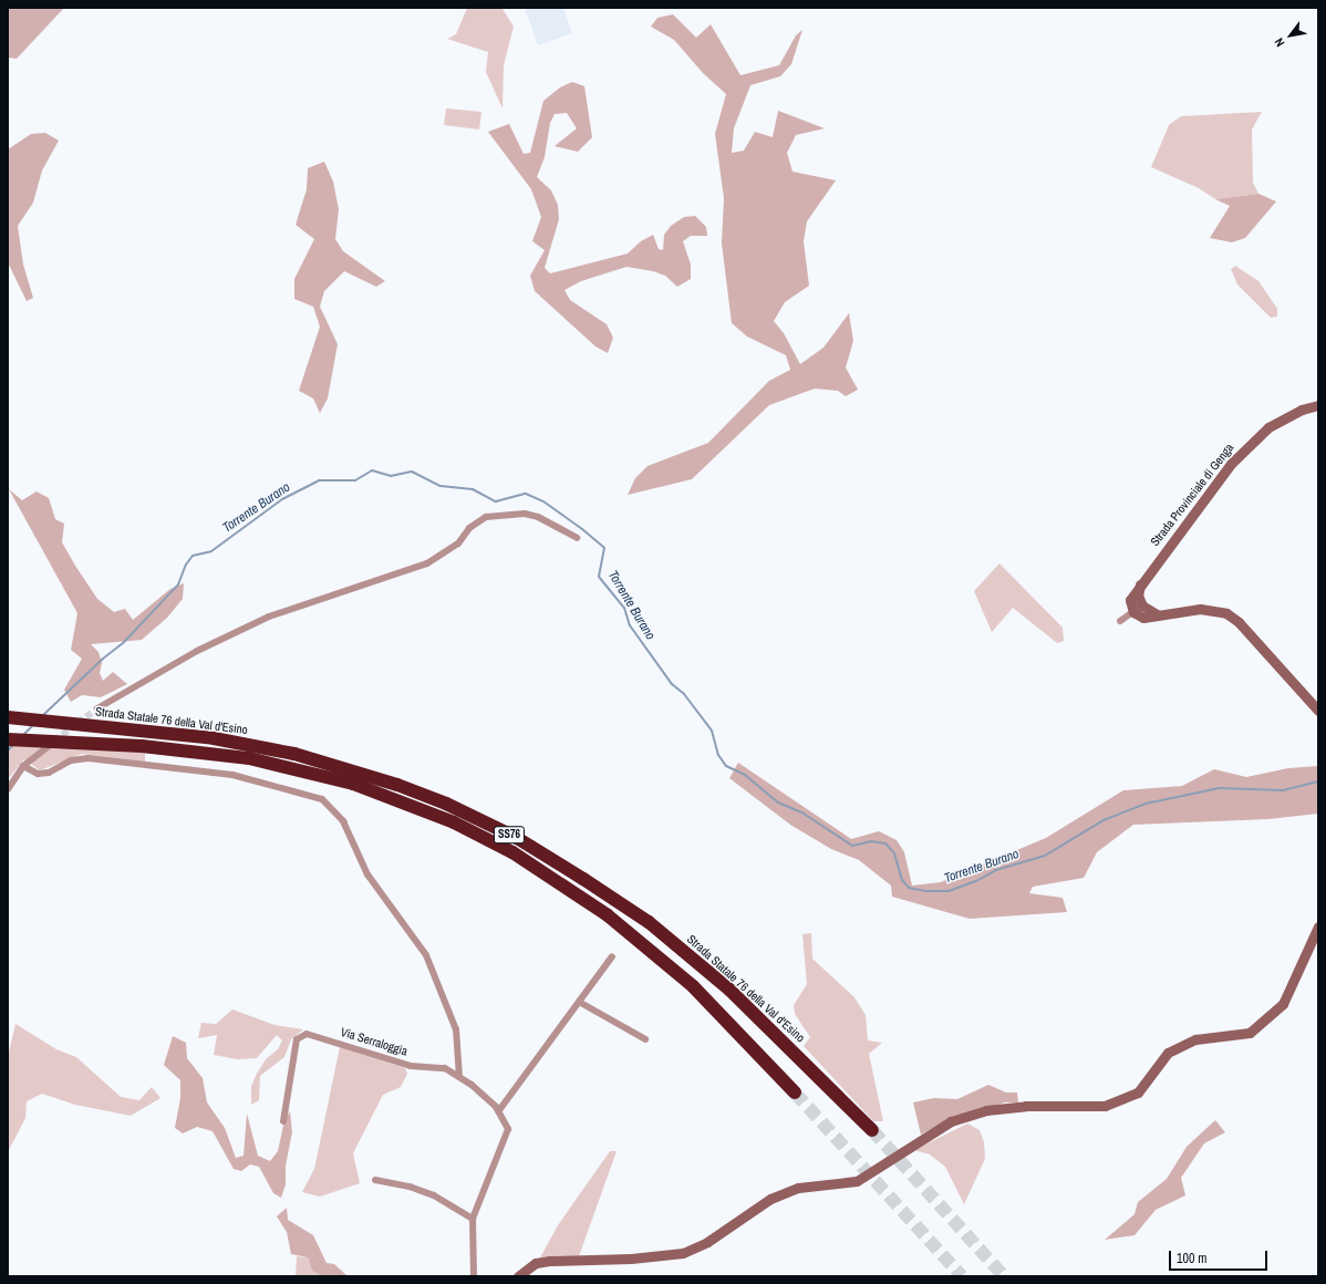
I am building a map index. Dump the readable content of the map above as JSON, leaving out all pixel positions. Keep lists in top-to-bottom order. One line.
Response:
{"streets":{"highway":["Strada Statale 76 della Val d'Esino","SS76"],"main road":["Strada Provinciale di Genga"],"street":["Via Serraloggia"]},"water":["Torrente Burano"],"scale_bar":"100 m","north":"bottom left"}
